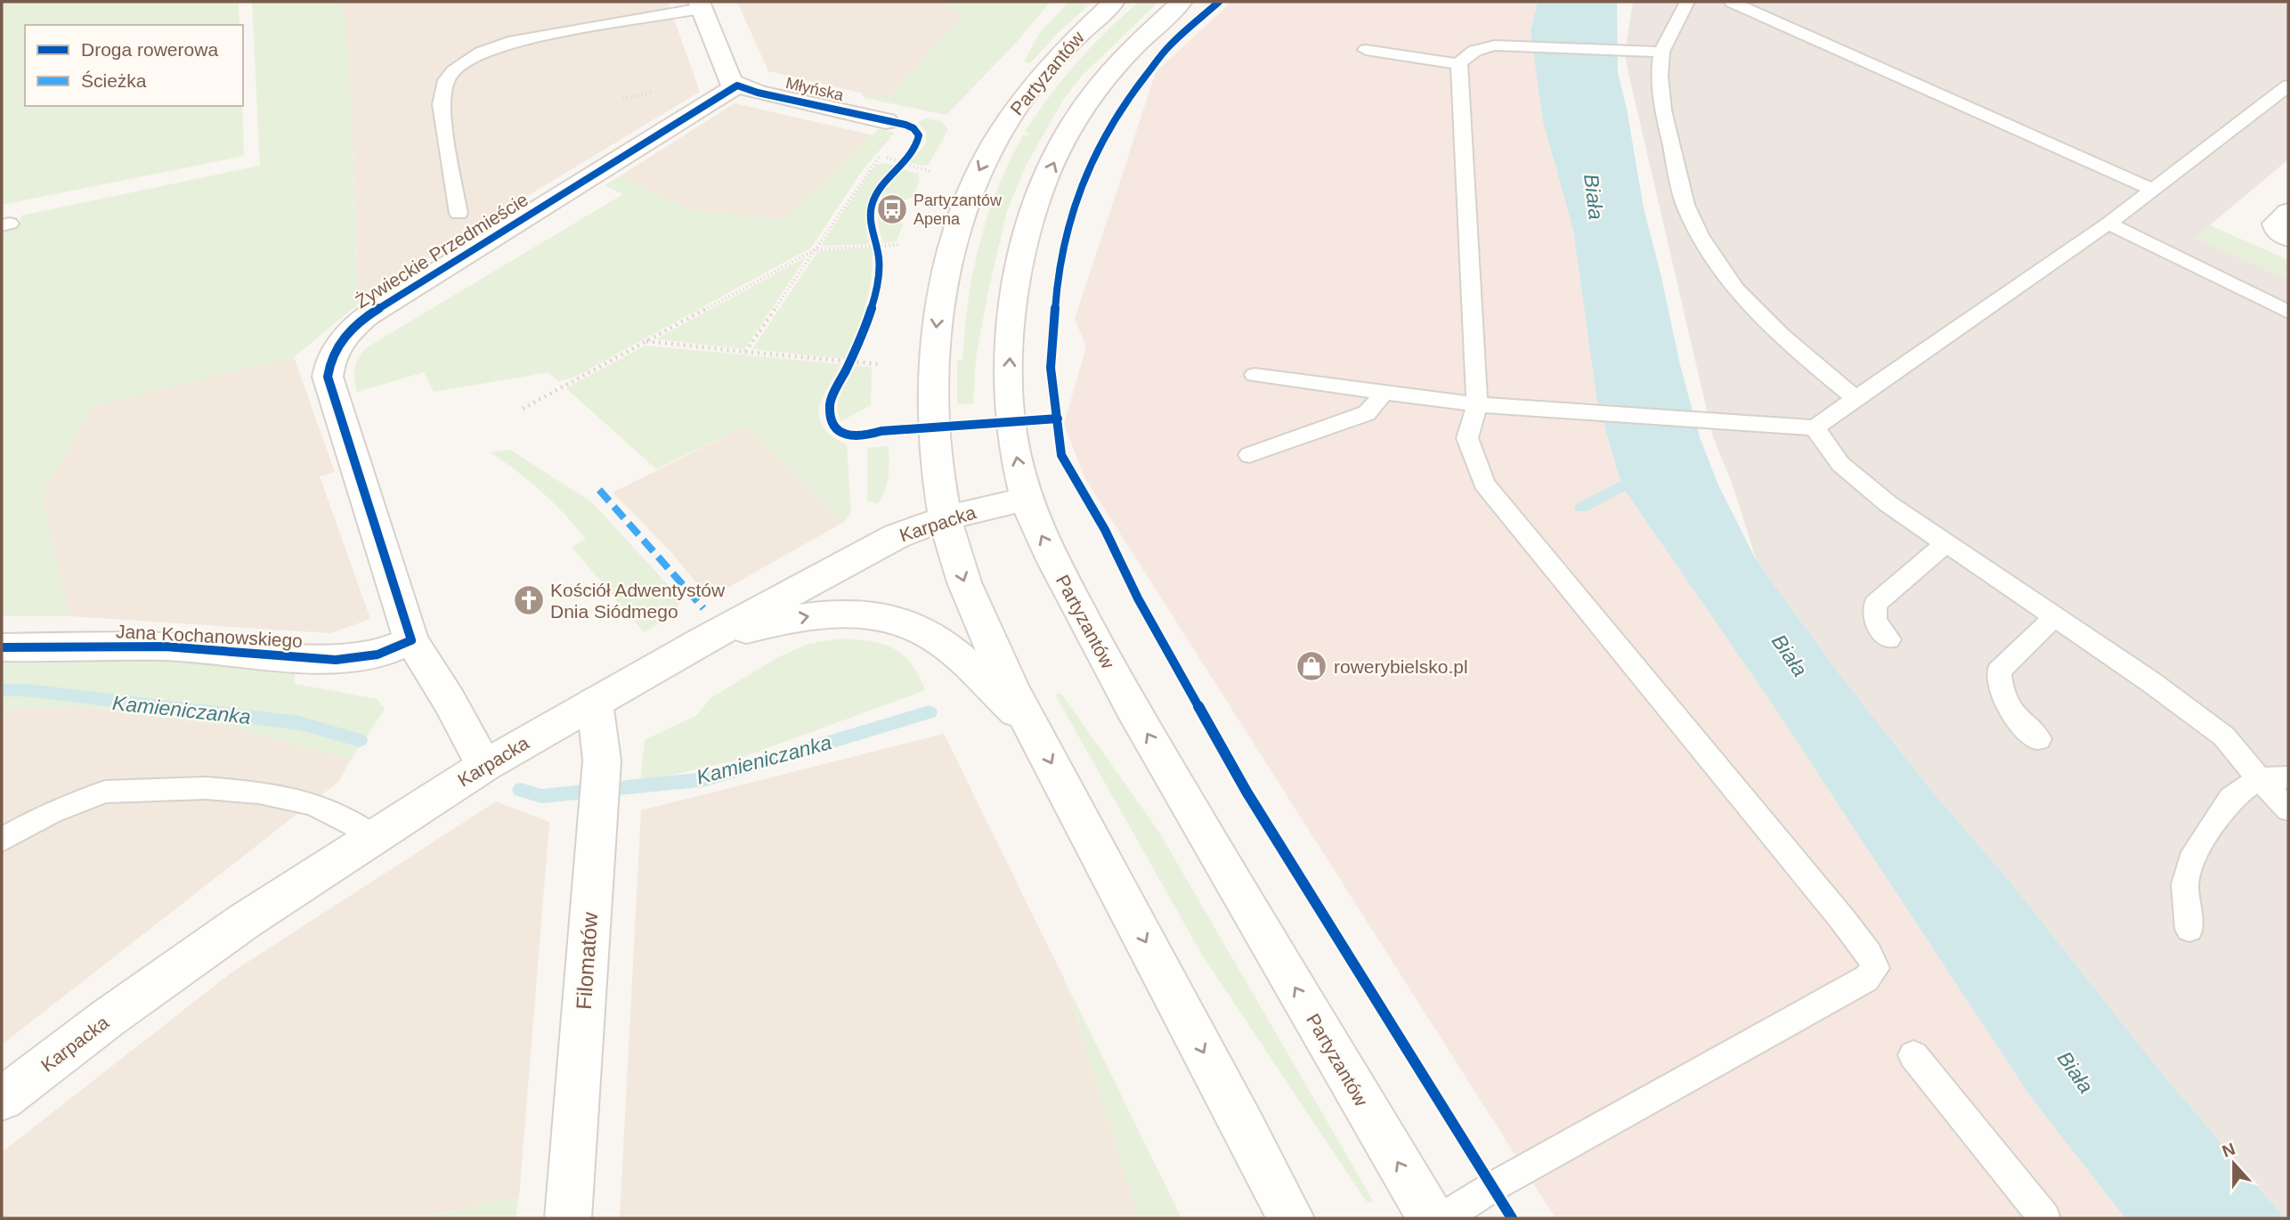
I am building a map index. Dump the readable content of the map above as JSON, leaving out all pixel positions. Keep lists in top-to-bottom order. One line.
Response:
{"streets":{"main road":["Partyzantów","Młyńska","Żywieckie Przedmieście","Karpacka","Jana Kochanowskiego","Filomatów"]},"crossings":[["Partyzantów","Karpacka"],["Młyńska","Żywieckie Przedmieście"],["Żywieckie Przedmieście","Jana Kochanowskiego"],["Karpacka","Filomatów"]],"water":["Biała","Kamieniczanka"],"places":{"bus stop":["Partyzantów Apena"],"church":["Kościół Adwentystów Dnia Siódmego"],"shop":["rowerybielsko.pl"]},"legend":["Droga rowerowa","Ścieżka"],"north":"top"}
